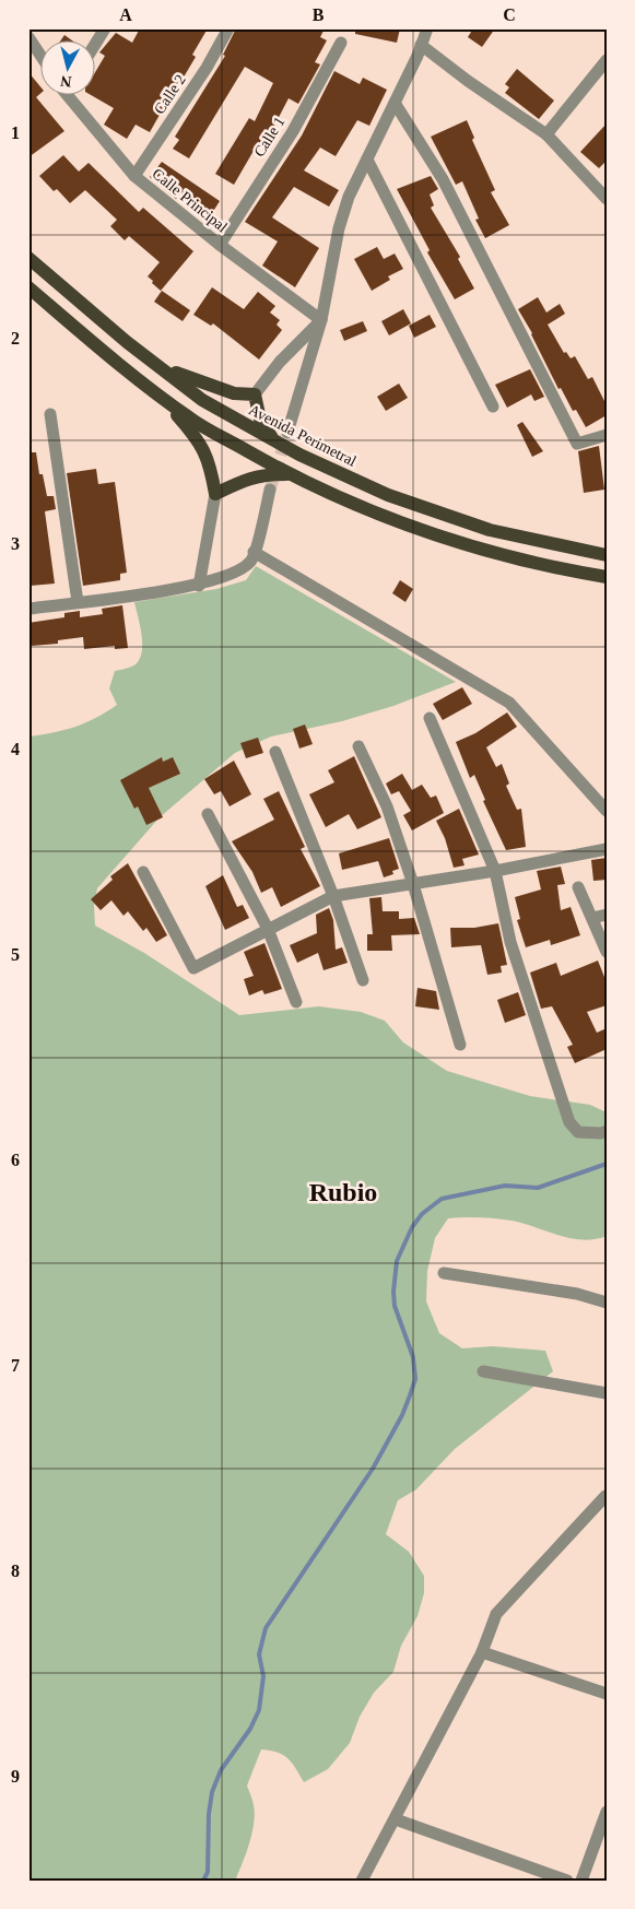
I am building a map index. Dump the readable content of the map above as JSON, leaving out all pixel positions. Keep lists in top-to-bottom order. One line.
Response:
{"streets":{"main road":["Avenida Perimetral"],"street":["Calle 2","Calle 1","Calle Principal"]},"crossings":[["Calle 2","Calle Principal"],["Calle 1","Calle Principal"]],"districts":["Rubio"],"north":"bottom","grid":{"columns":["A","B","C"],"rows":["1","2","3","4","5","6","7","8","9"]}}
